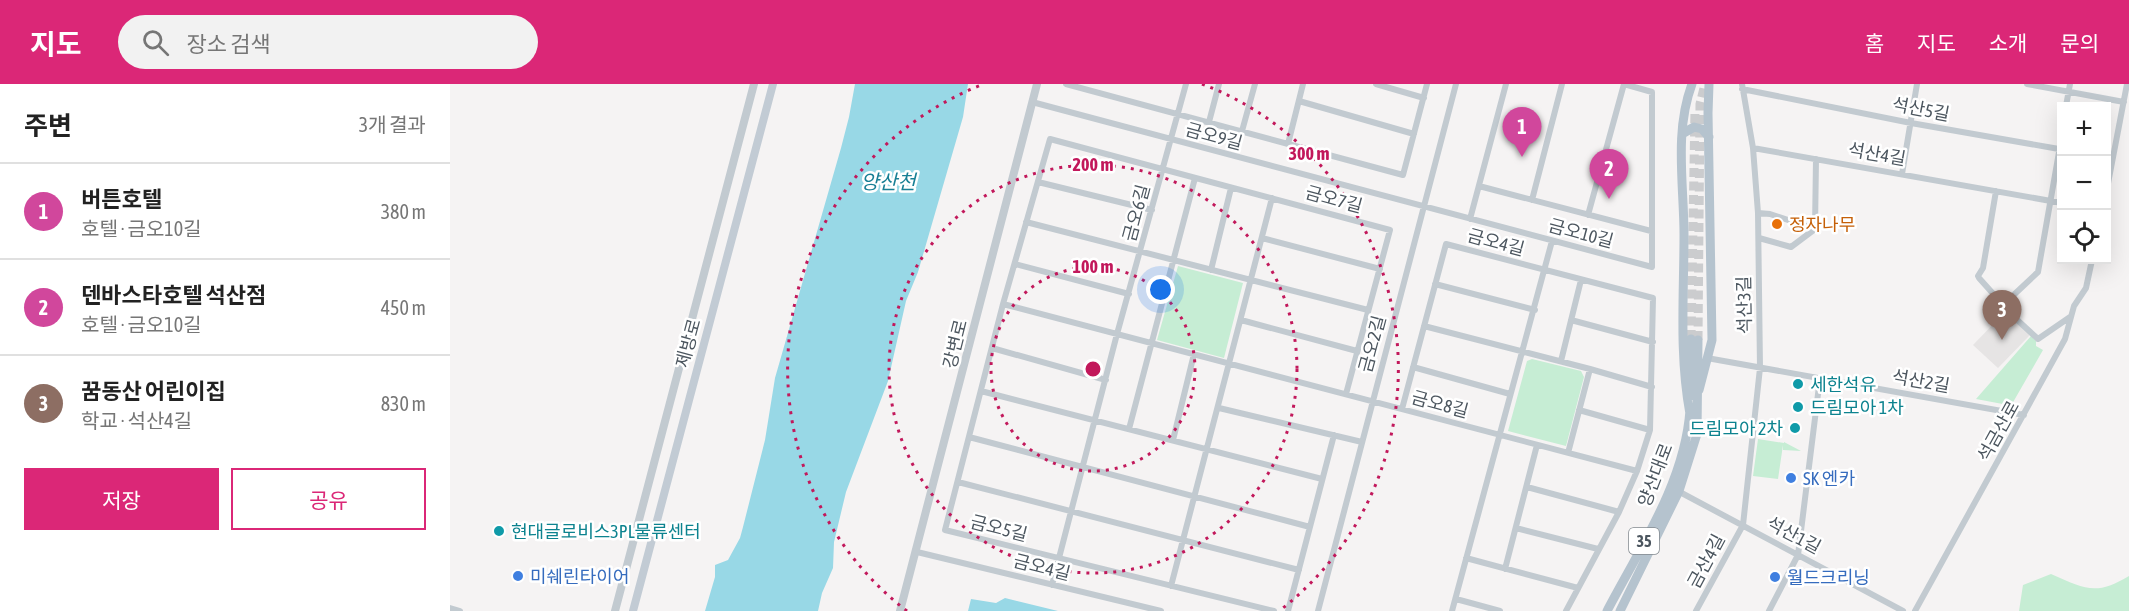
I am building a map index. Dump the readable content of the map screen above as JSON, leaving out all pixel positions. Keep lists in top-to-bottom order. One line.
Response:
{"streets":{"main road":["제방로","양산대로","35"],"street":["석산5길","금오9길","석산4길","금오7길","금오6길","금오10길","금오4길","석산3길","강변로","금오2길","석산2길","금오8길","석금산로","금오5길","석산1길","금산4길"]},"crossings":[["석산5길","석산3길"],["금오9길","금오6길"],["금오9길","금오10길"],["금오9길","강변로"],["금오9길","금오2길"],["석산4길","석산3길"],["금오7길","금오6길"],["금오7길","금오5길"],["금오10길","금오4길"],["금오10길","금오2길"],["금오4길","강변로"],["금오4길","금오8길"],["석산3길","석산2길"],["석산3길","석산1길"],["석산3길","금산4길"],["금오2길","금오8길"],["석산2길","석금산로"],["양산대로","석산1길"],["석산1길","금산4길"]],"water":["양산천"],"places":["정자나무","세한석유","드림모아 1차","드림모아 2차","SK 엔카","현대글로비스3PL물류센터","미쉐린타이어","월드크리닝"],"page":{"header":"지도","search":"장소 검색","nav":["홈","지도","소개","문의"],"heading":["주변","3개 결과"],"map_buttons":["+","−"],"pins":["1","2","3"],"list":[{"mark":"1","name":"버튼호텔","note":"호텔 · 금오10길","value":"380 m"},{"mark":"2","name":"덴바스타호텔 석산점","note":"호텔 · 금오10길","value":"450 m"},{"mark":"3","name":"꿈동산 어린이집","note":"학교 · 석산4길","value":"830 m"}],"buttons":["저장","공유"]},"rings":["300 m","200 m","100 m"]}
